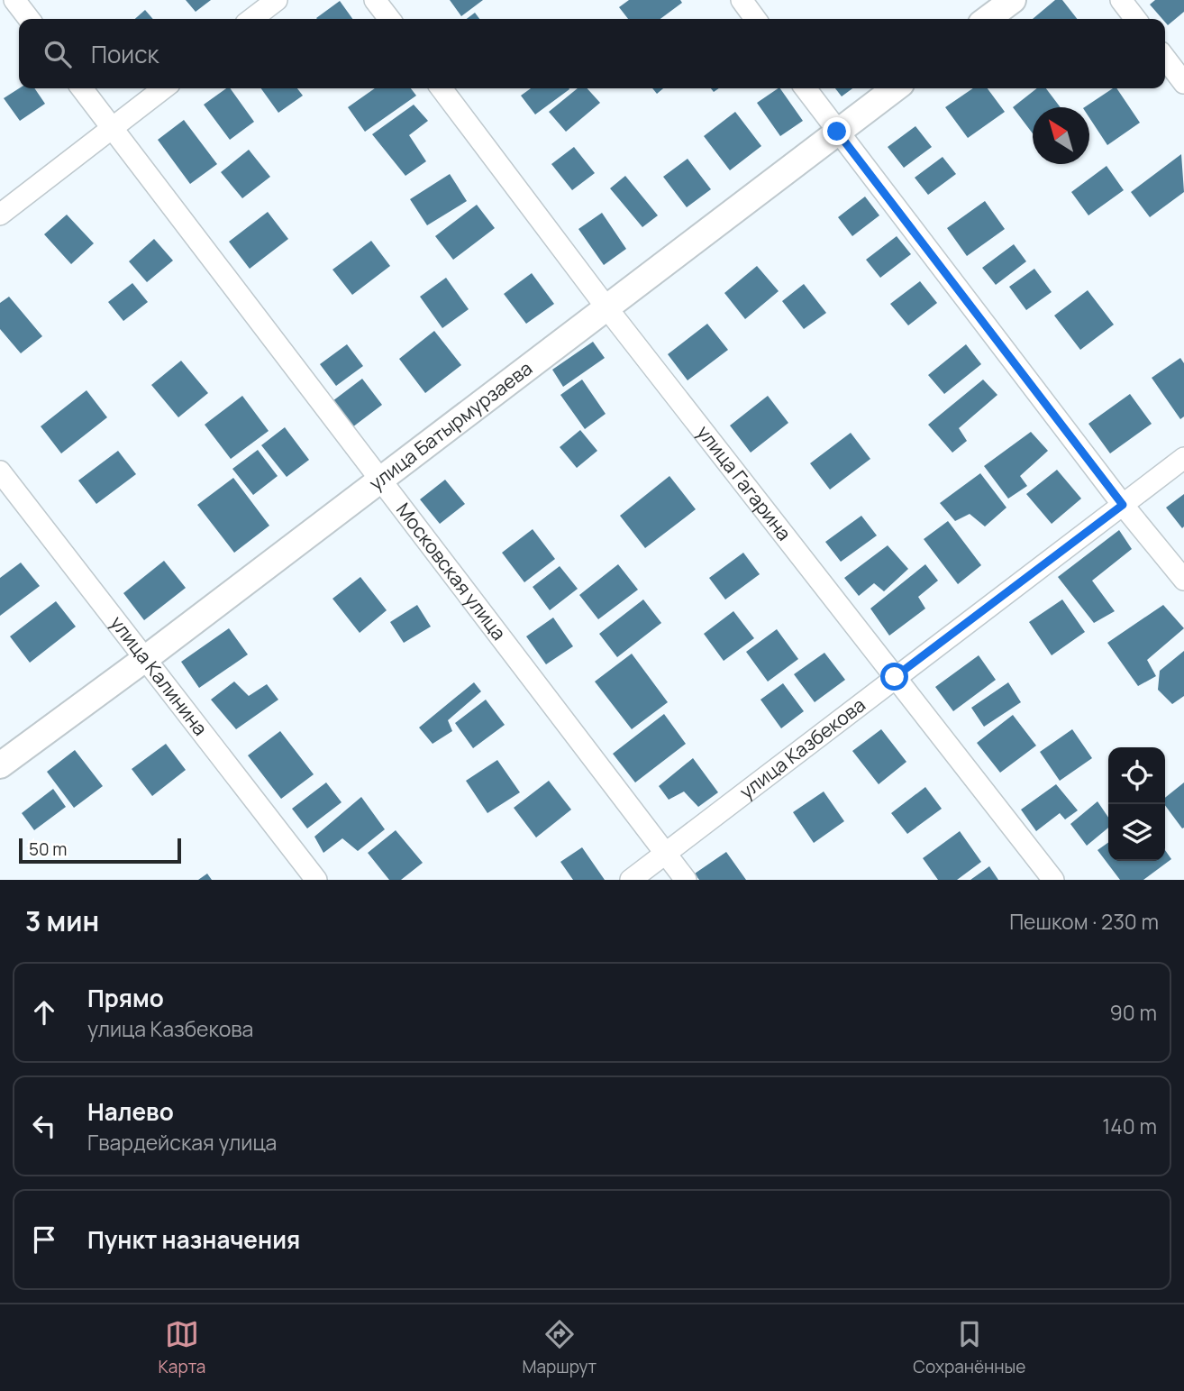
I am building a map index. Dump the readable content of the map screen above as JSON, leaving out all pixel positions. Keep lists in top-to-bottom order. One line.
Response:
{"streets":{"street":["улица Батырмурзаева","улица Гагарина","Московская улица","улица Калинина","улица Казбекова"]},"crossings":[["улица Батырмурзаева","улица Гагарина"],["улица Батырмурзаева","Московская улица"],["улица Батырмурзаева","улица Калинина"],["улица Гагарина","улица Казбекова"],["Московская улица","улица Казбекова"]],"scale_bar":"50 m","north":"top left","page":{"search":"Поиск","scale":"50 m","heading":["3 мин","Пешком · 230 m"],"list":[["Прямо","улица Казбекова","90 m"],["Налево","Гвардейская улица","140 m"],"Пункт назначения"],"nav":["Карта","Маршрут","Сохранённые"]}}
